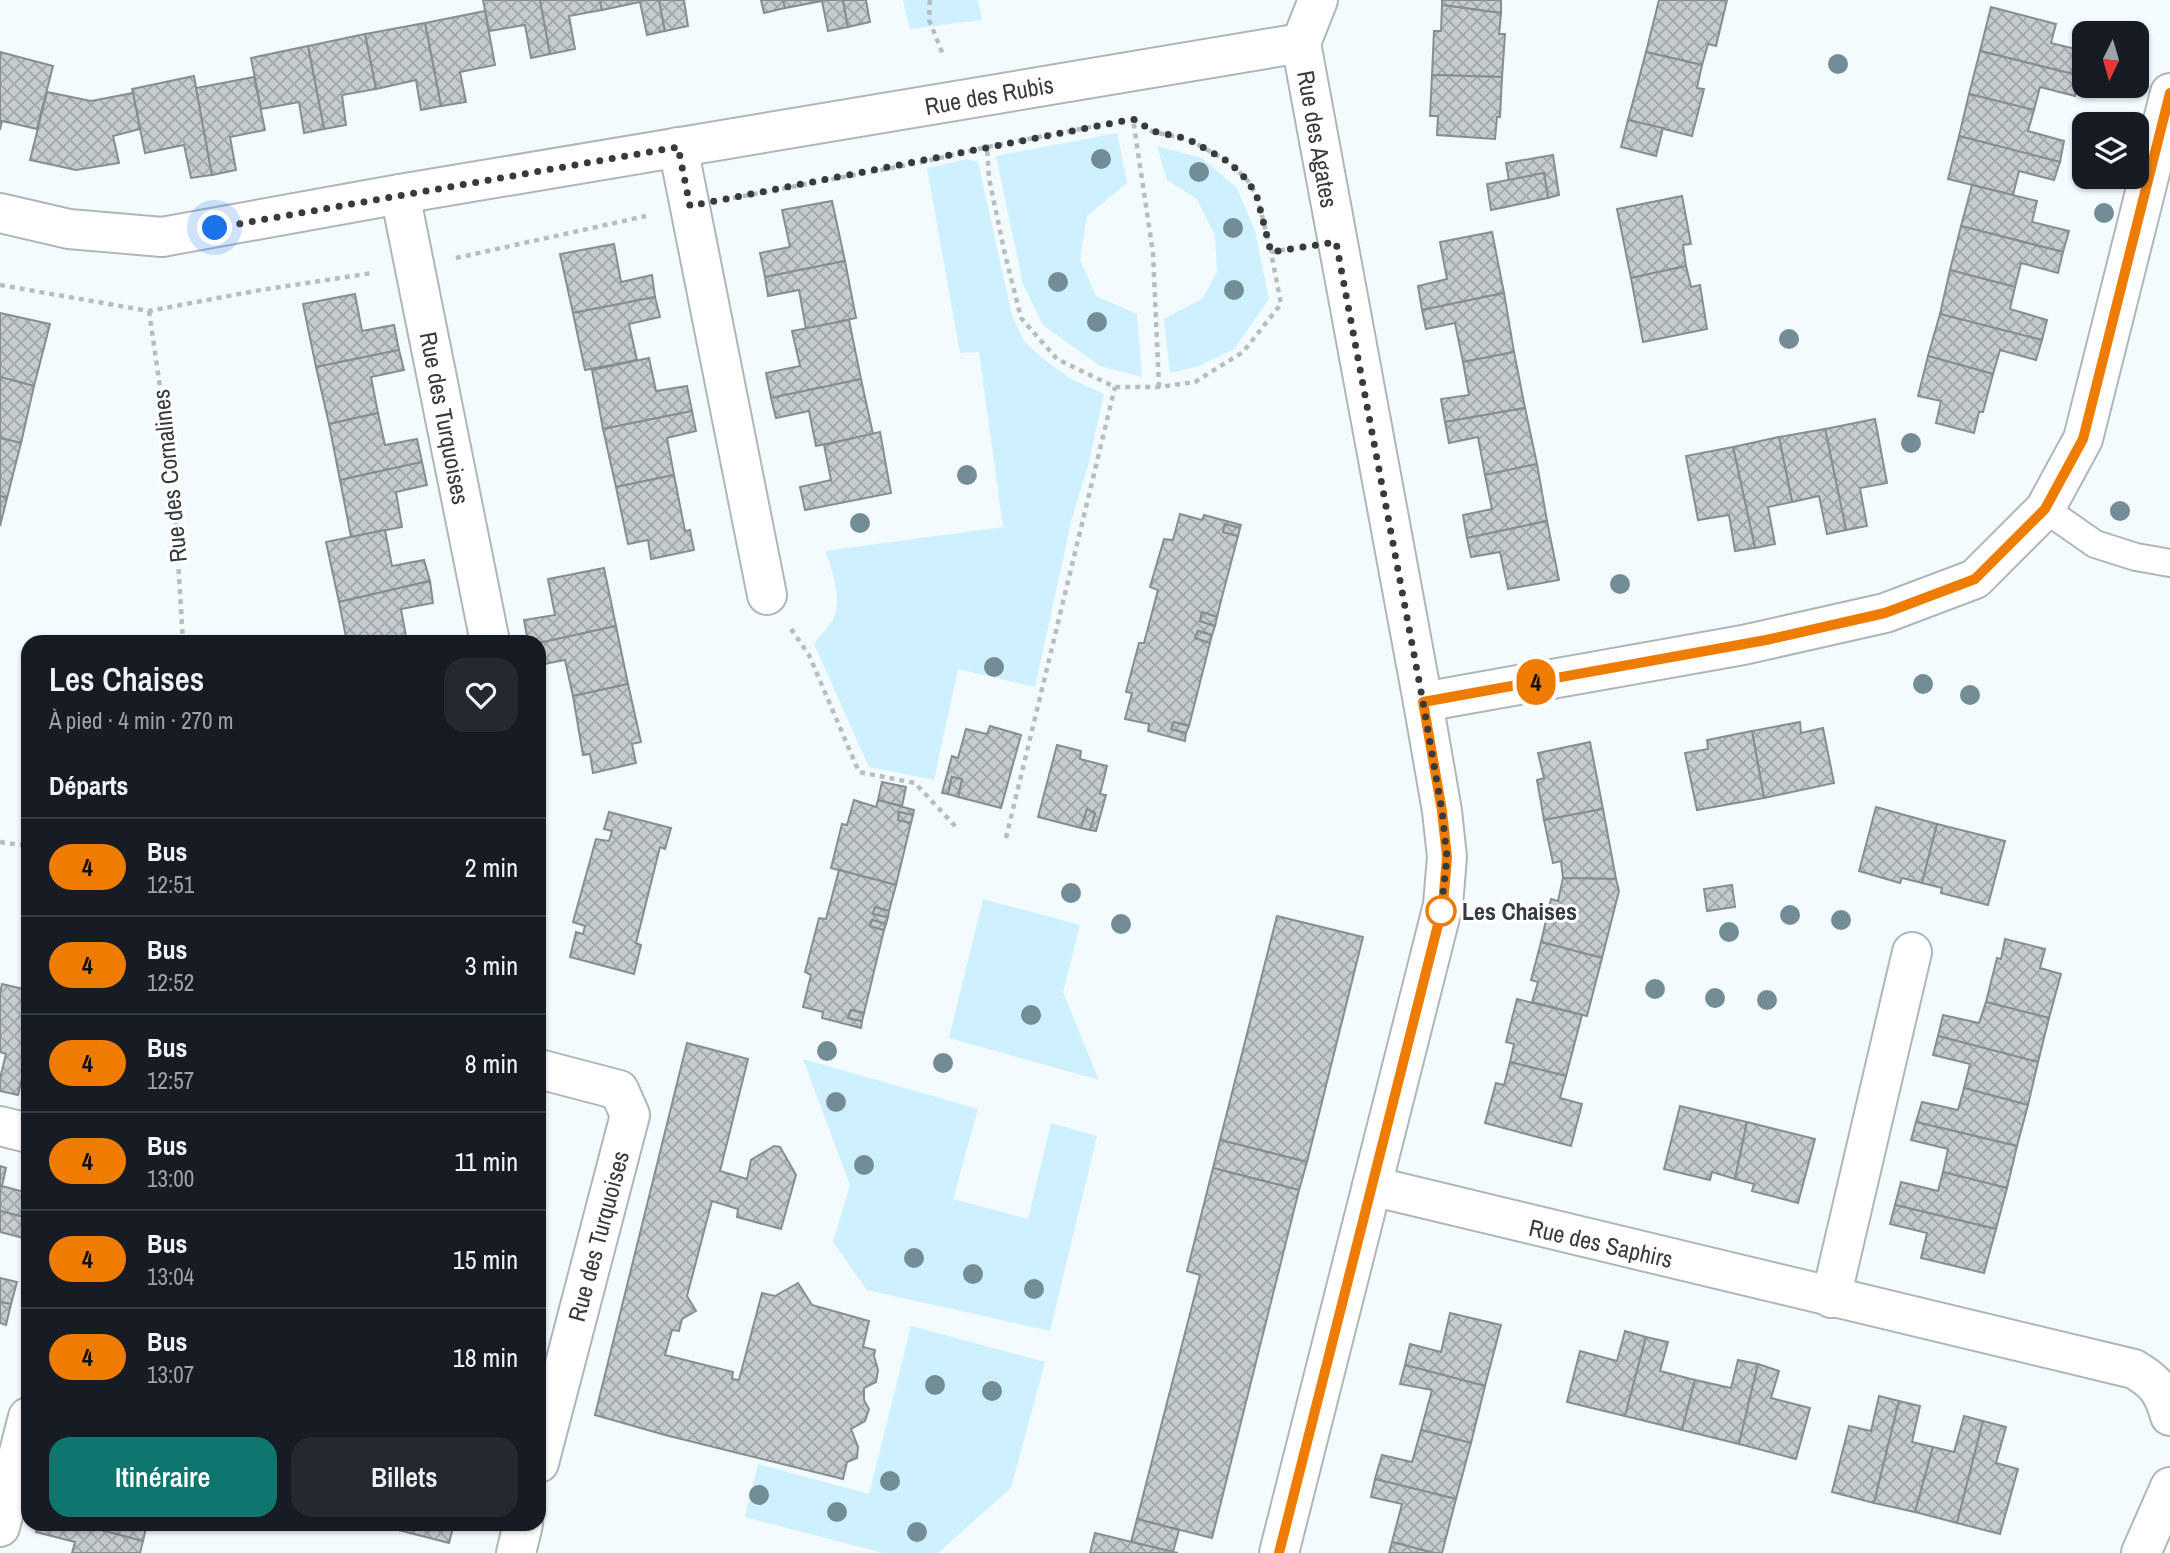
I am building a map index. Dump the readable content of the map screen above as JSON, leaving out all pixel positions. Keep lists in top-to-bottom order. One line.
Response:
{"streets":{"street":["Rue des Rubis","Rue des Agates","Rue des Turquoises","Rue des Saphirs"],"path":["Rue des Cornalines"]},"crossings":[["Rue des Rubis","Rue des Agates"],["Rue des Rubis","Rue des Turquoises"],["Rue des Agates","Rue des Saphirs"]],"places":["Les Chaises"],"lines":["bus line 4"],"north":"bottom","page":{"on_map":"4","heading":[["Les Chaises","À pied · 4 min · 270 m"],"Départs"],"list":[{"mark":"4","name":"Bus","note":"12:51","value":"2 min"},{"mark":"4","name":"Bus","note":"12:52","value":"3 min"},{"mark":"4","name":"Bus","note":"12:57","value":"8 min"},{"mark":"4","name":"Bus","note":"13:00","value":"11 min"},{"mark":"4","name":"Bus","note":"13:04","value":"15 min"},{"mark":"4","name":"Bus","note":"13:07","value":"18 min"}],"buttons":["Itinéraire","Billets"]}}
